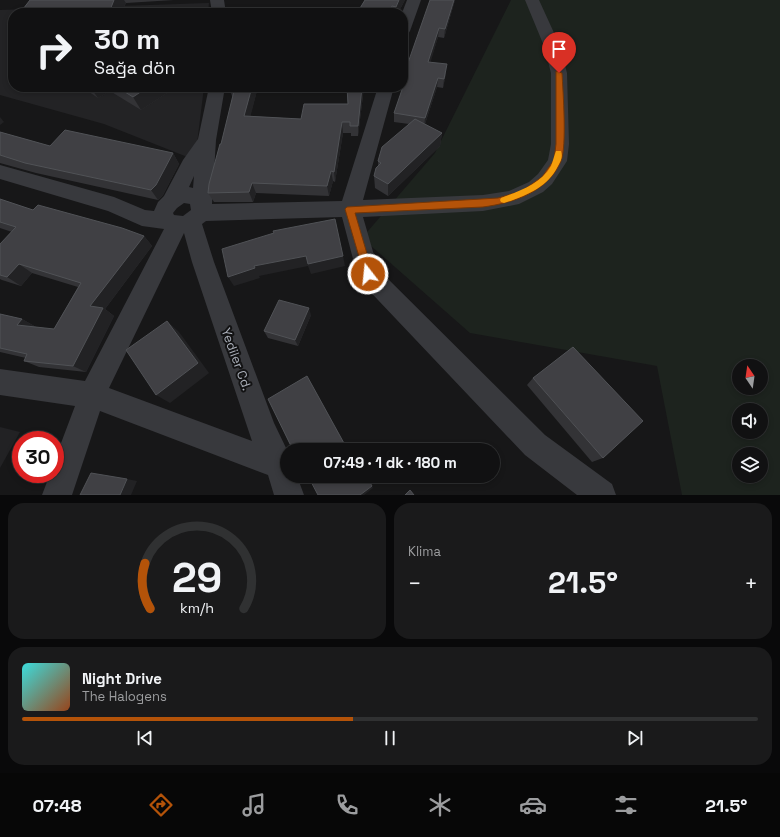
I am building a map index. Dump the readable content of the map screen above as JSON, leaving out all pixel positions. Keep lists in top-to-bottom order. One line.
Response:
{"streets":{"street":["Yediler Cd."]},"north":"top","page":{"turn":["30 m","Sağa dön"],"limit":"30","trip":"07:49 · 1 dk · 180 m","tile":"Klima","heat":["−","21.5°","+"],"song":["Night Drive","The Halogens"],"tabs":["07:48","21.5°"],"gauge":["29","km/h"]}}
